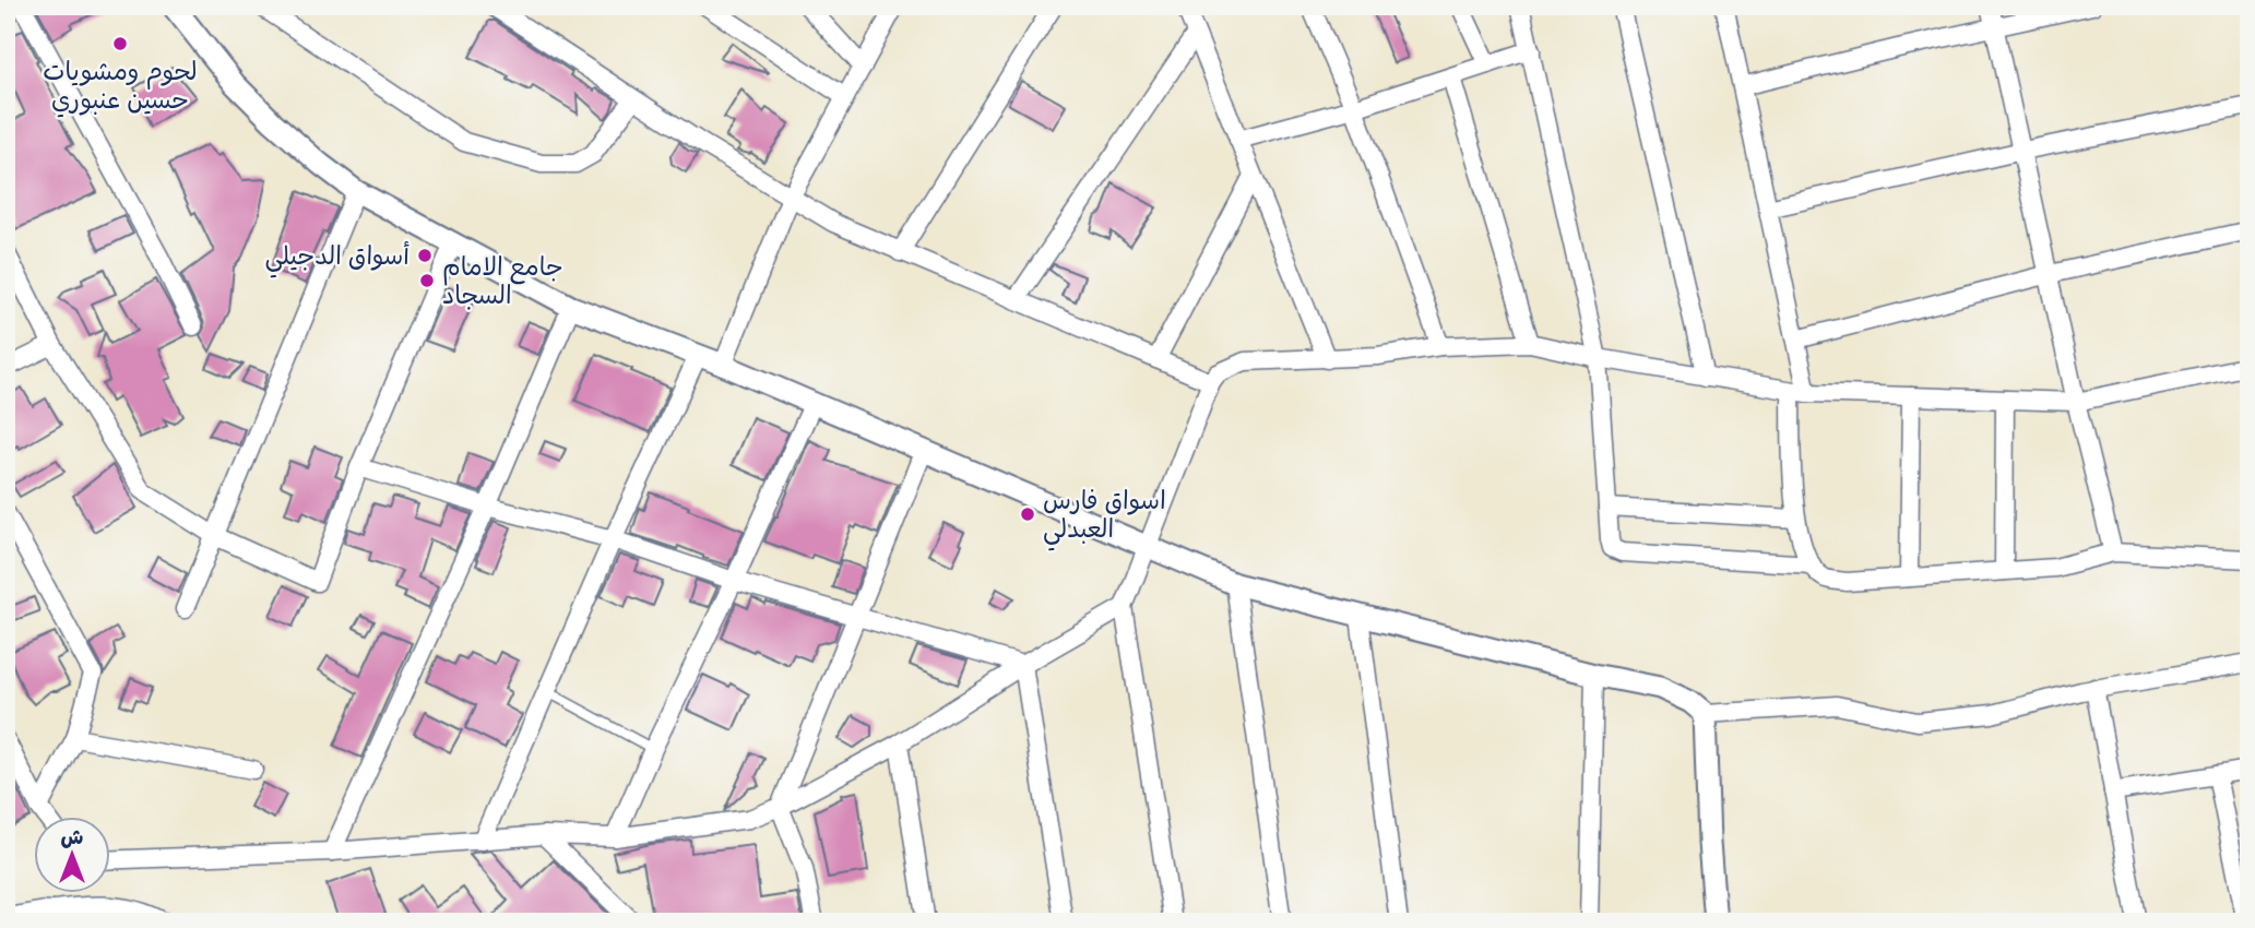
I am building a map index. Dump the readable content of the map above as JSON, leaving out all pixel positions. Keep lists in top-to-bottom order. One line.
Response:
{"places":["لحوم ومشويات حسين عنبوري","أسواق الدجيلي","جامع الامام السجاد","اسواق فارس العبدلي"],"north":"top"}
